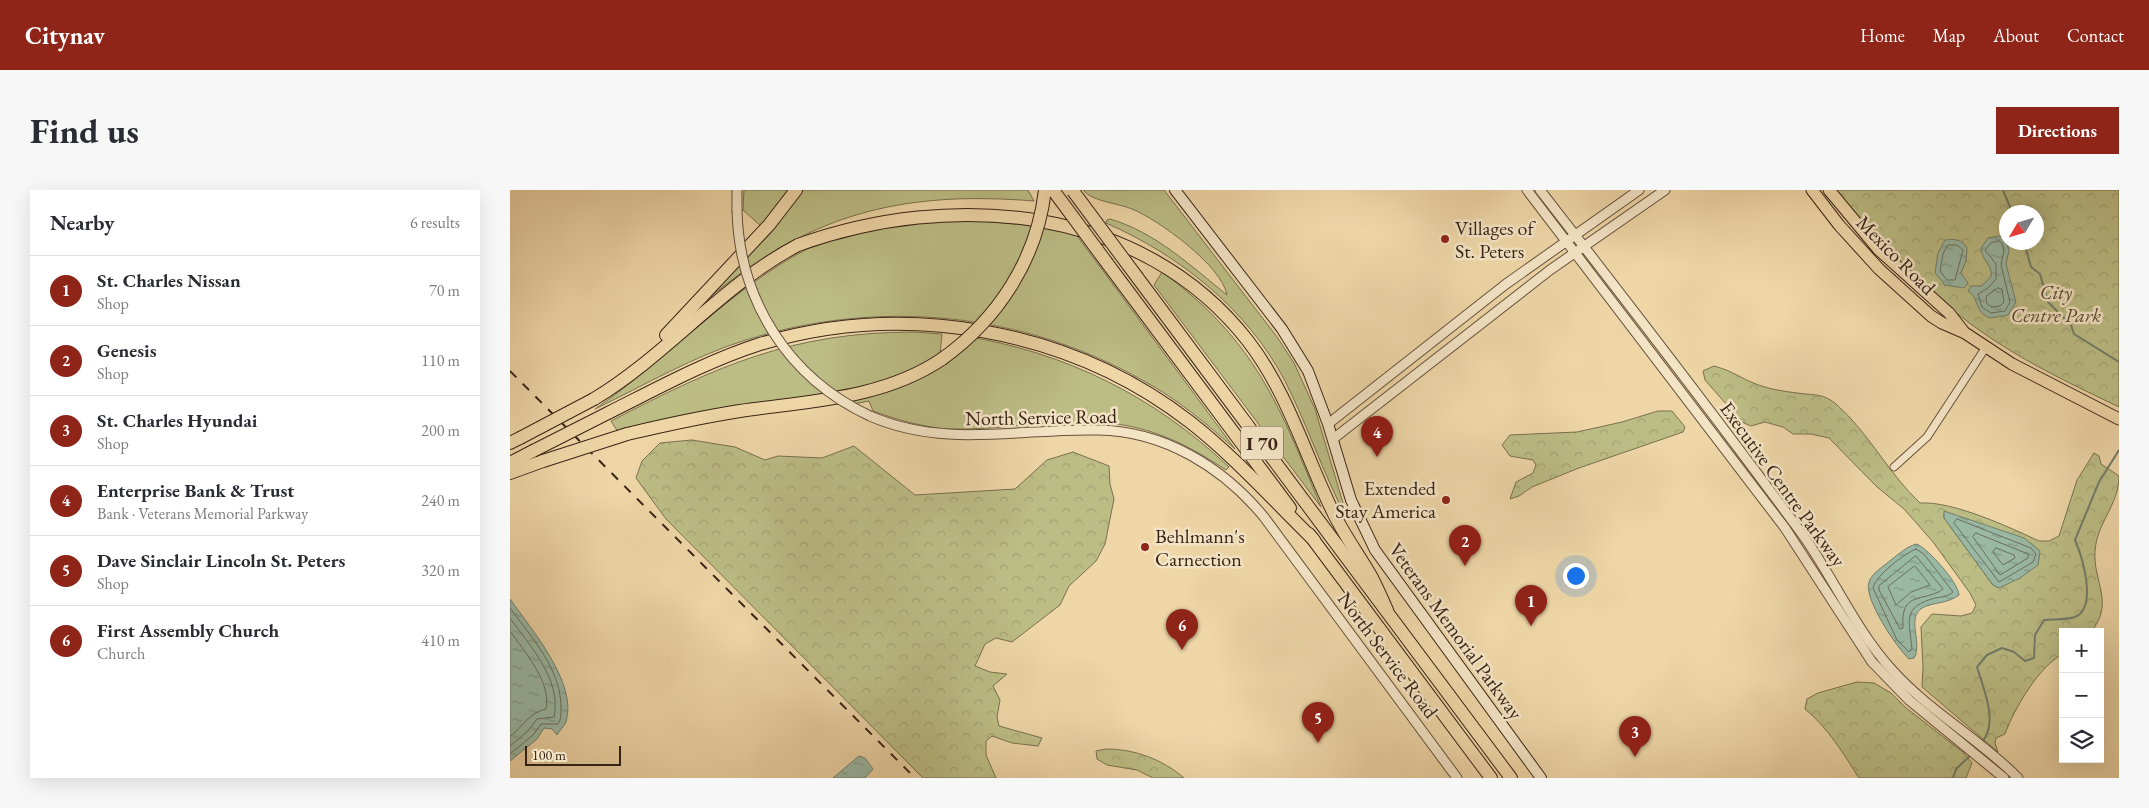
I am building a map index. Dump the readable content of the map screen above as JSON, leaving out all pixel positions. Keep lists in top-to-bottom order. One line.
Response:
{"streets":{"highway":["I 70"],"main road":["Mexico Road","Veterans Memorial Parkway"],"street":["North Service Road","Executive Centre Parkway"]},"parks":["City Centre Park"],"places":["Villages of St. Peters","Extended Stay America","Behlmann's Carnection"],"scale_bar":"100 m","north":"bottom left","page":{"header":"Citynav","nav":["Home","Map","About","Contact"],"buttons":"Directions","title":"Find us","heading":["Nearby","6 results"],"list":[{"mark":"1","name":"St. Charles Nissan","note":"Shop","value":"70 m"},{"mark":"2","name":"Genesis","note":"Shop","value":"110 m"},{"mark":"3","name":"St. Charles Hyundai","note":"Shop","value":"200 m"},{"mark":"4","name":"Enterprise Bank & Trust","note":"Bank · Veterans Memorial Parkway","value":"240 m"},{"mark":"5","name":"Dave Sinclair Lincoln St. Peters","note":"Shop","value":"320 m"},{"mark":"6","name":"First Assembly Church","note":"Church","value":"410 m"}],"pins":["4","2","1","6","5","3"],"map_buttons":["+","−"],"scale":"100 m"}}
